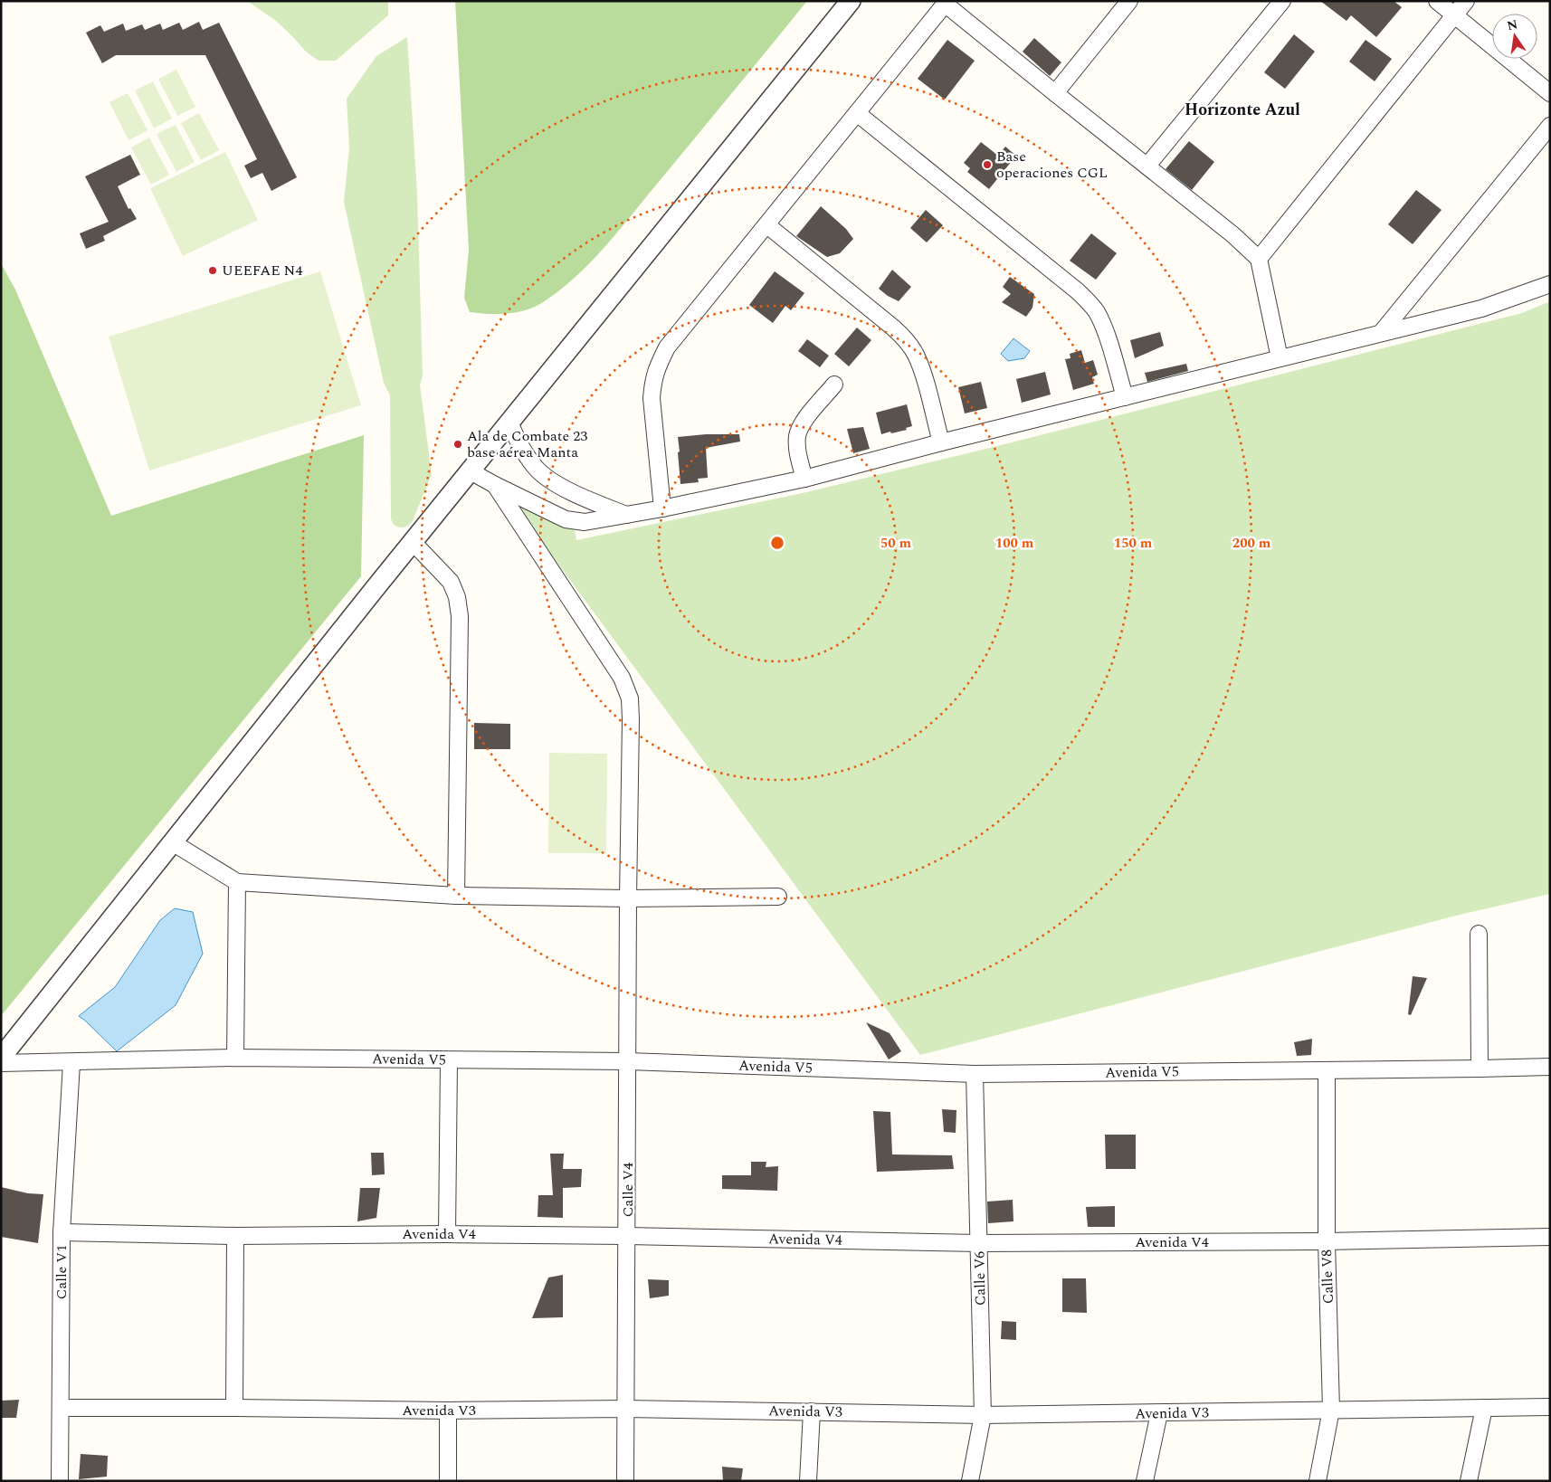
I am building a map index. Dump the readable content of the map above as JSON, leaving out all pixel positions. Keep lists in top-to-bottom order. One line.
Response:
{"streets":{"street":["Avenida V5","Calle V4","Avenida V4","Calle V1","Calle V8","Calle V6","Avenida V3"]},"crossings":[["Avenida V5","Calle V4"],["Avenida V5","Calle V1"],["Avenida V5","Calle V8"],["Avenida V5","Calle V6"],["Calle V4","Avenida V4"],["Calle V4","Avenida V3"],["Avenida V4","Calle V1"],["Avenida V4","Calle V8"],["Avenida V4","Calle V6"],["Calle V1","Avenida V3"],["Calle V8","Avenida V3"],["Calle V6","Avenida V3"]],"districts":["Horizonte Azul"],"places":["Base operaciones CGL","UEEFAE N4","Ala de Combate 23 base aérea Manta"],"north":"top","rings":["50 m","100 m","150 m","200 m"]}
